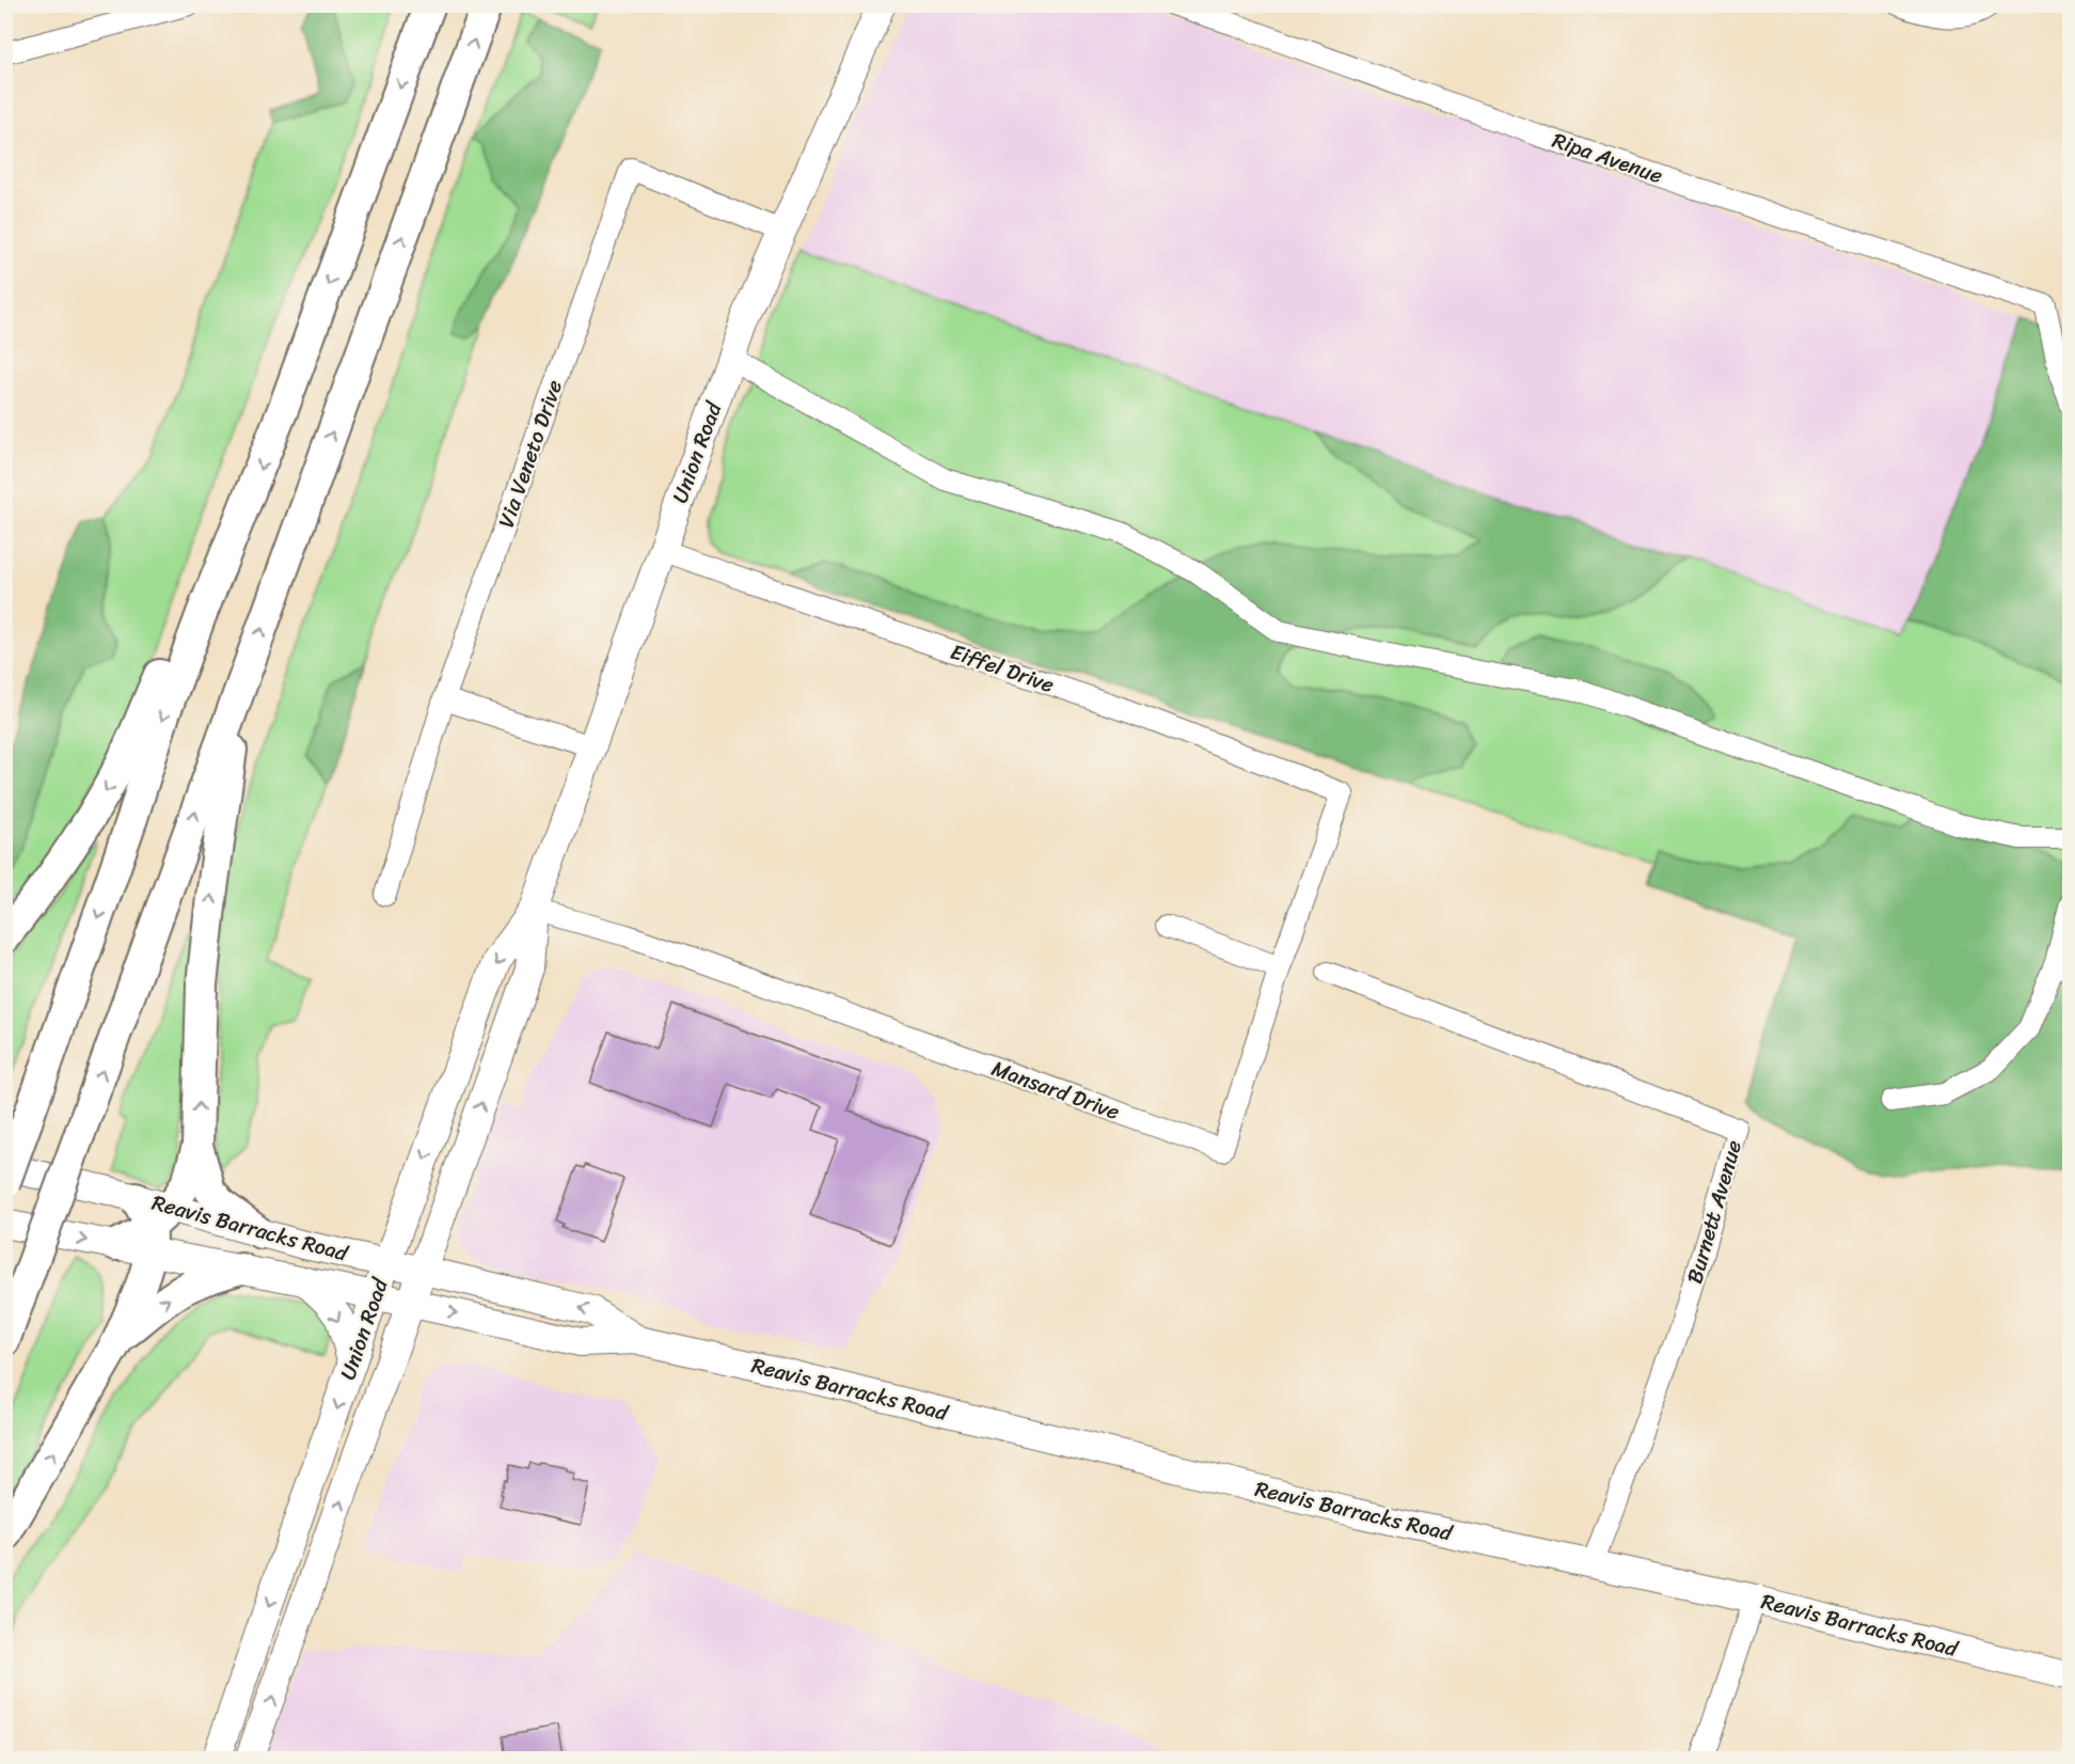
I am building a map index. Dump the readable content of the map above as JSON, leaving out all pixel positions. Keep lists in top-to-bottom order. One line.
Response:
{"streets":{"main road":["Union Road","Reavis Barracks Road"],"street":["Ripa Avenue","Via Veneto Drive","Eiffel Drive","Mansard Drive","Burnett Avenue"]},"crossings":[["Union Road","Via Veneto Drive"],["Union Road","Eiffel Drive"],["Union Road","Mansard Drive"],["Union Road","Reavis Barracks Road"],["Eiffel Drive","Mansard Drive"],["Burnett Avenue","Reavis Barracks Road"]]}
